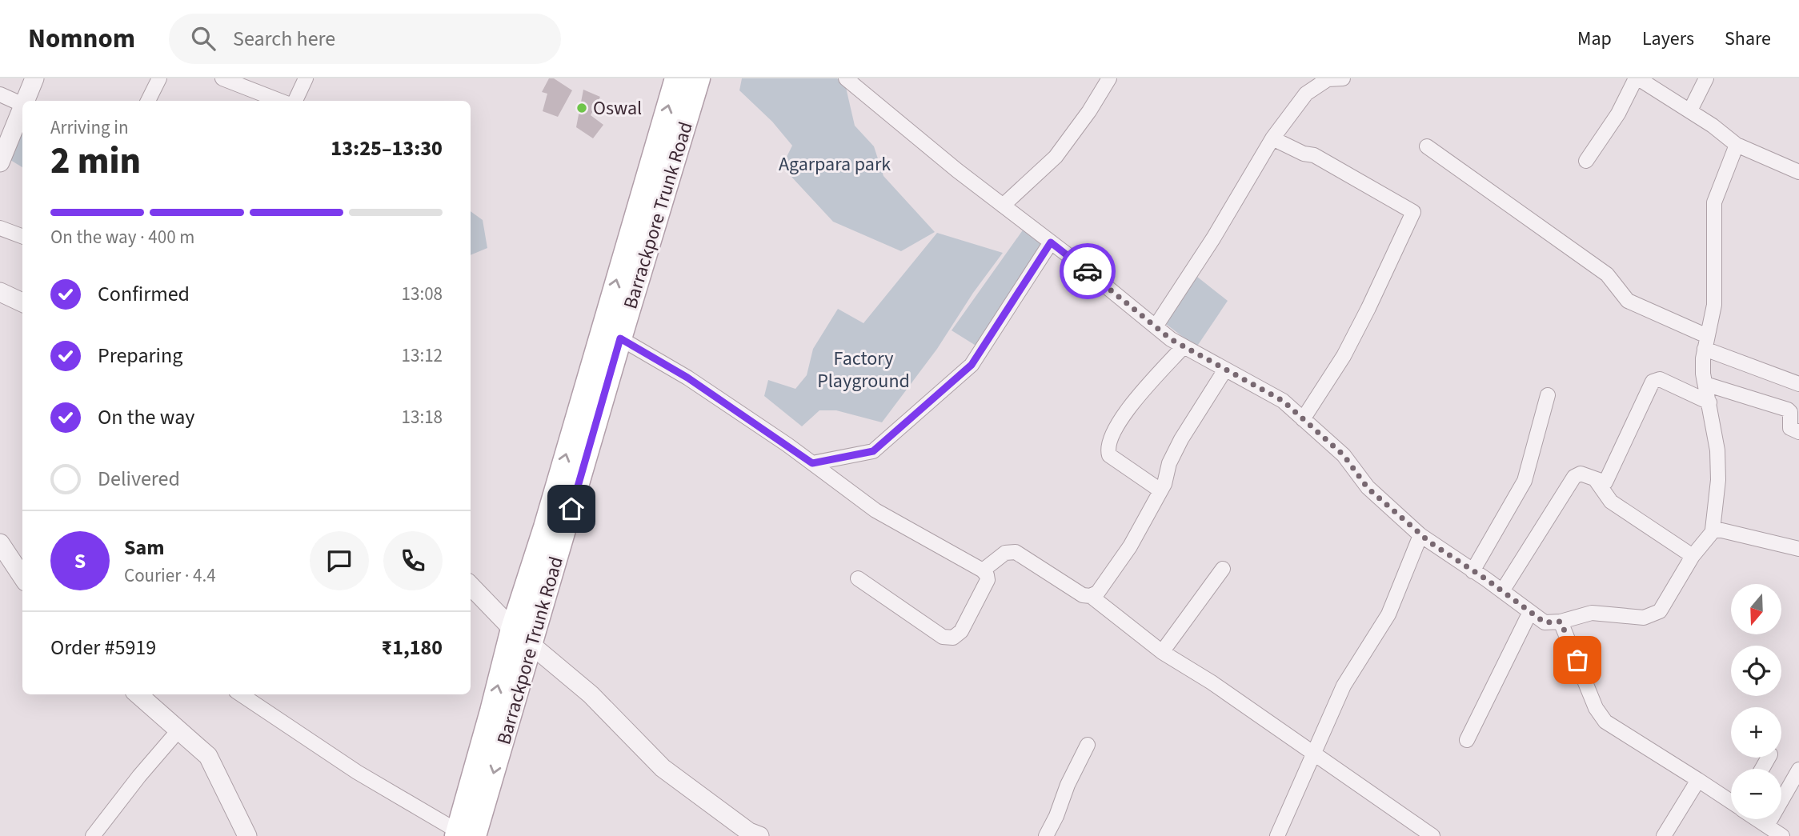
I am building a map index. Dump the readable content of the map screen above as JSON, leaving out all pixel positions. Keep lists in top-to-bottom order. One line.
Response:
{"streets":{"main road":["Barrackpore Trunk Road"]},"parks":["Agarpara park","Factory Playground"],"places":["Oswal"],"north":"bottom","page":{"header":"Nomnom","search":"Search here","nav":["Map","Layers","Share"],"heading":["2 min","Arriving in","13:25–13:30"],"panel":["Sam","Courier · 4.4","Order #5919","₹1,180"],"bar":"On the way · 400 m","list":[["Confirmed","13:08"],["Preparing","13:12"],["On the way","13:18"],"Delivered"],"round":"S","map_buttons":["+","−"]}}
